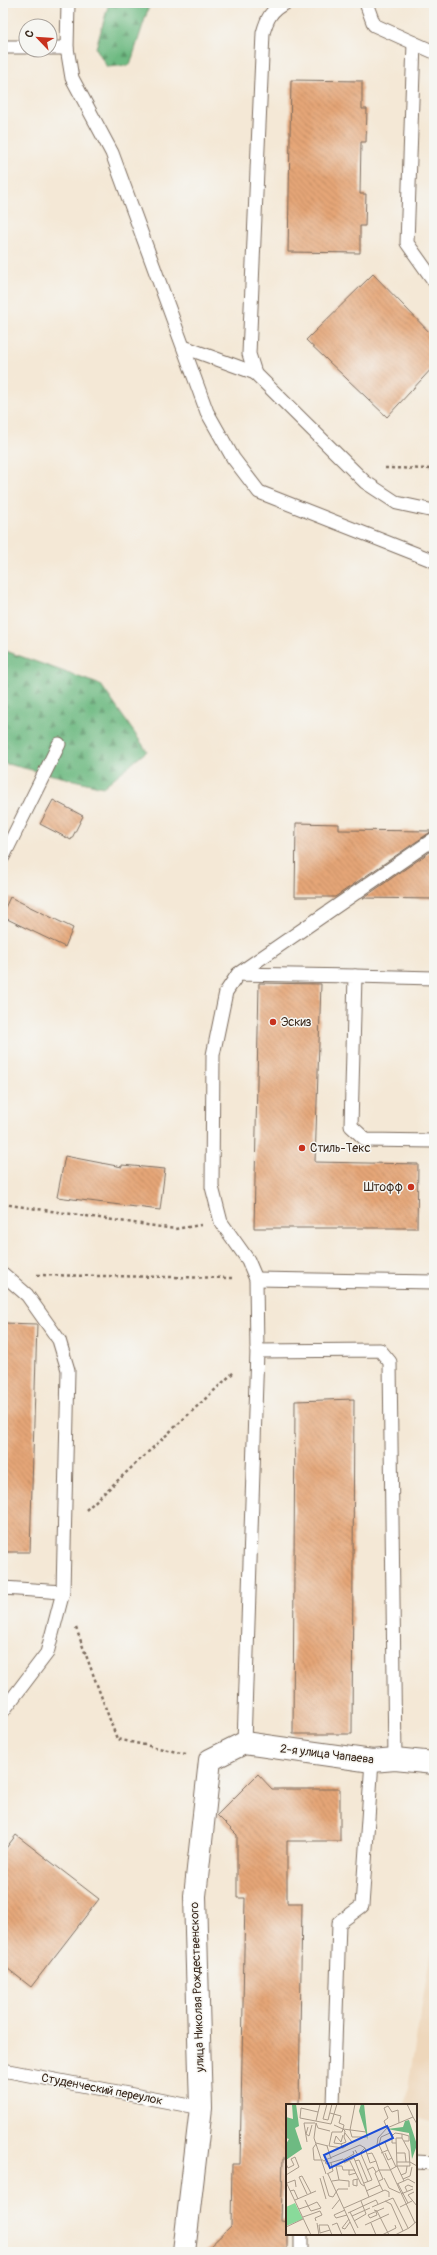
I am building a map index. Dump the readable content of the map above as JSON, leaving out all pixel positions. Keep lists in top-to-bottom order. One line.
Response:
{"streets":{"street":["2-я улица Чапаева","улица Николая Рождественского"],"lane":["Студенческий переулок"]},"crossings":[["улица Николая Рождественского","Студенческий переулок"]],"places":["Эскиз","Стиль-Текс","Штофф"],"north":"top left"}
